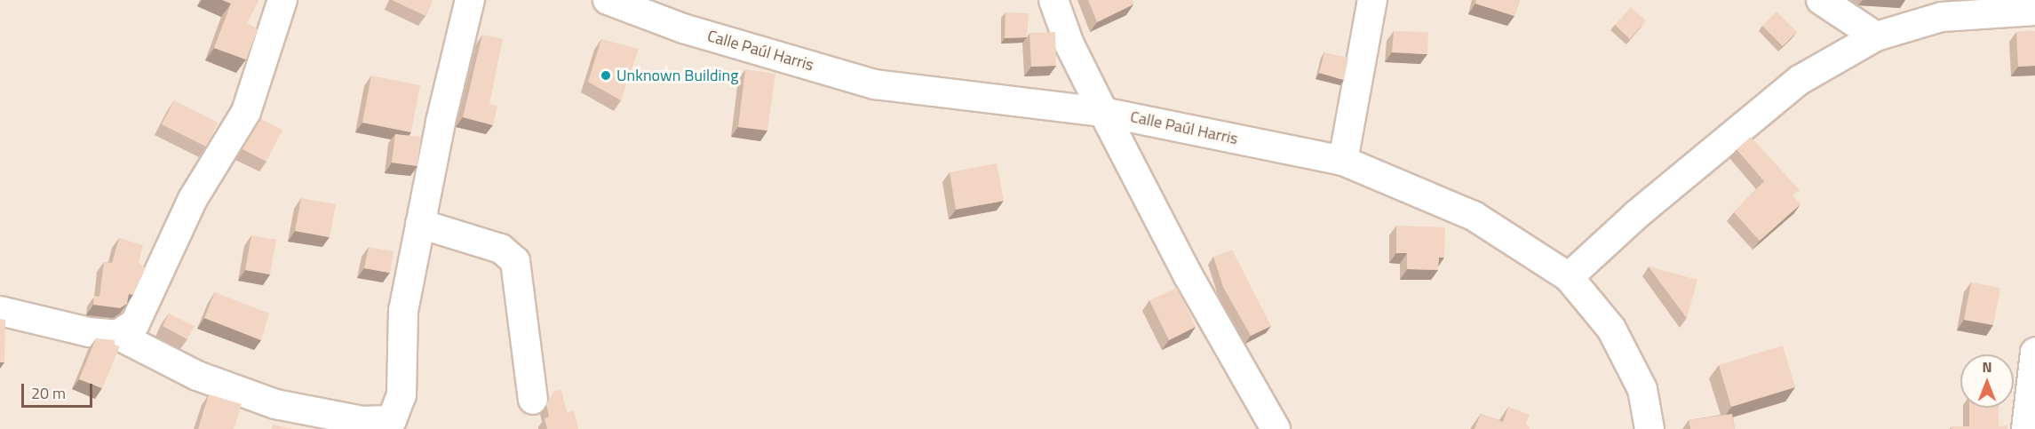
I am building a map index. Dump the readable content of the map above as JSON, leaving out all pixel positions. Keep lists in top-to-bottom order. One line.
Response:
{"streets":{"street":["Calle Paúl Harris"]},"places":["Unknown Building"],"scale_bar":"20 m","north":"top"}
